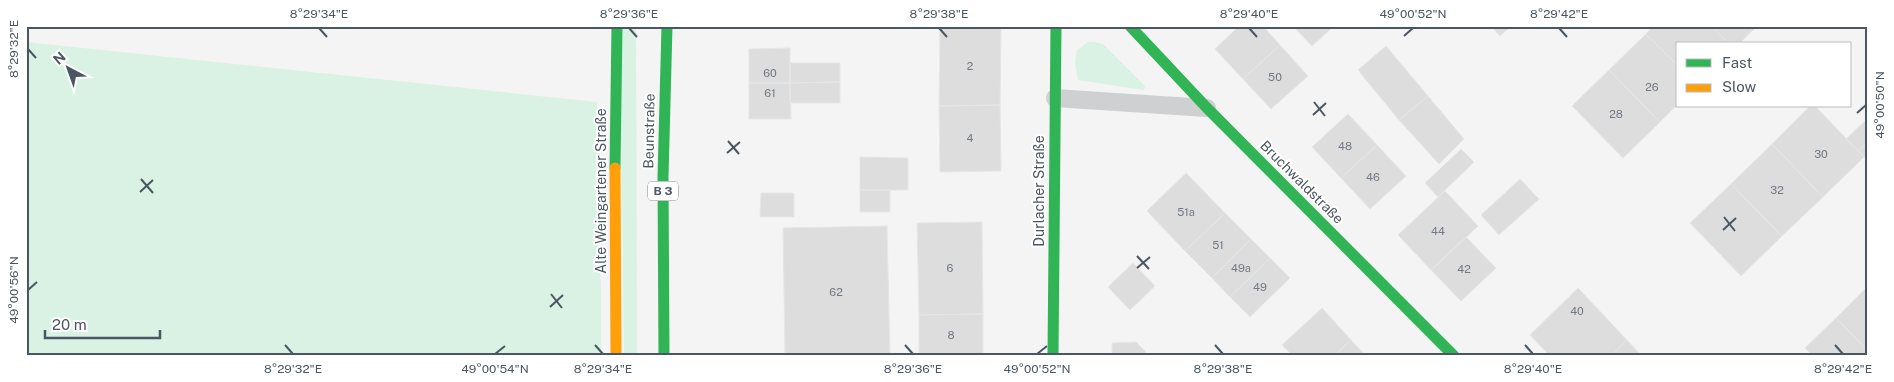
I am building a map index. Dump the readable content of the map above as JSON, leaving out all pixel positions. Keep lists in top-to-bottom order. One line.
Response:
{"streets":{"street":["Beunstraße","Bruchwaldstraße","Alte Weingartener Straße","B 3","Durlacher Straße"]},"house_numbers":["2","60","50","26","61","28","4","48","30","46","32","51a","44","51","6","49a","42","49","62","40","8"],"legend":["Fast","Slow"],"scale_bar":"20 m","north":"top left","coordinates":["8°29'34\"E","8°29'36\"E","8°29'38\"E","8°29'40\"E","49°00'52\"N","8°29'42\"E","8°29'32\"E","49°00'50\"N","49°00'56\"N","49°00'54\"N"]}
